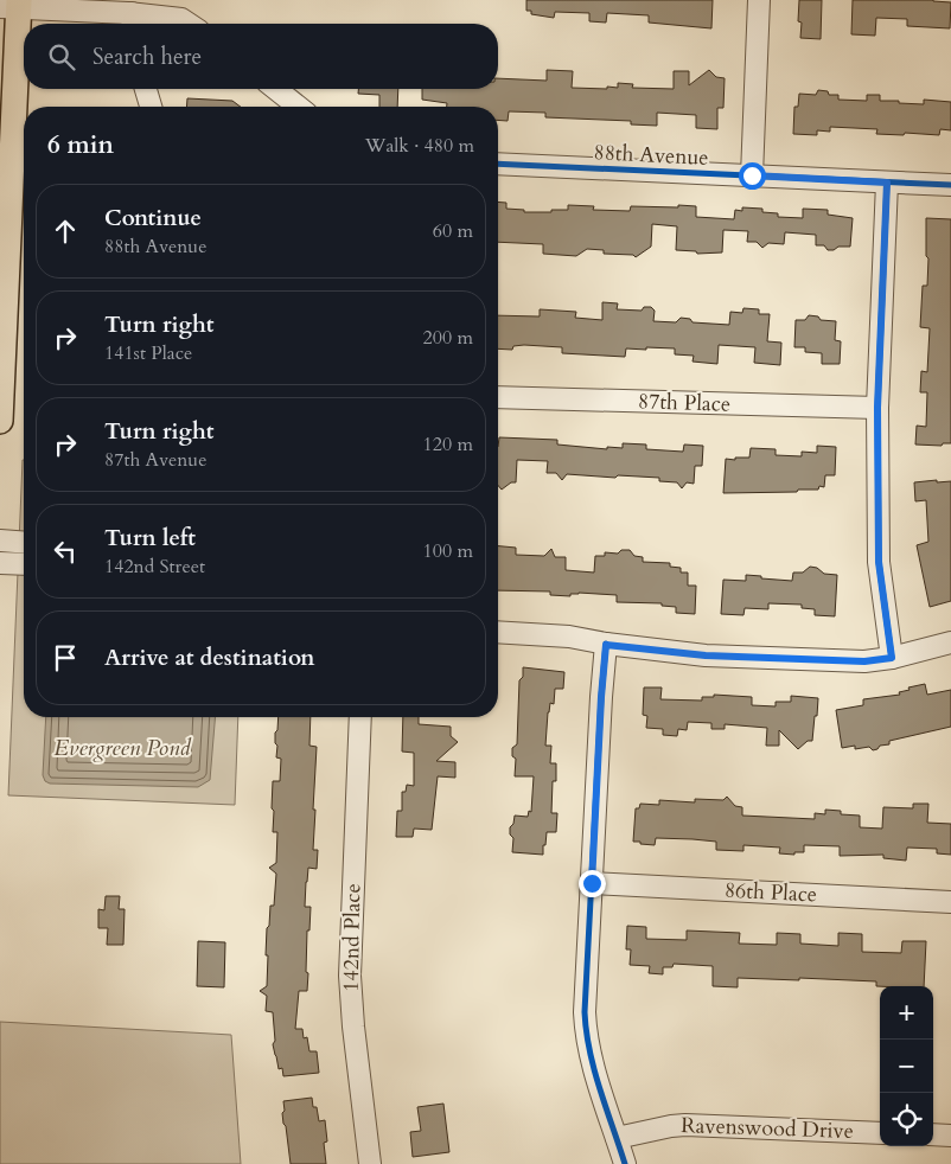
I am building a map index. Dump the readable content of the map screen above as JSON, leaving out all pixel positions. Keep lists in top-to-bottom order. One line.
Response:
{"streets":{"street":["88th Avenue","87th Place","86th Place","142nd Place","Ravenswood Drive"]},"water":["Evergreen Pond"],"page":{"search":"Search here","heading":["6 min","Walk · 480 m"],"list":[["Continue","88th Avenue","60 m"],["Turn right","141st Place","200 m"],["Turn right","87th Avenue","120 m"],["Turn left","142nd Street","100 m"],"Arrive at destination"],"map_buttons":["+","−"]}}
